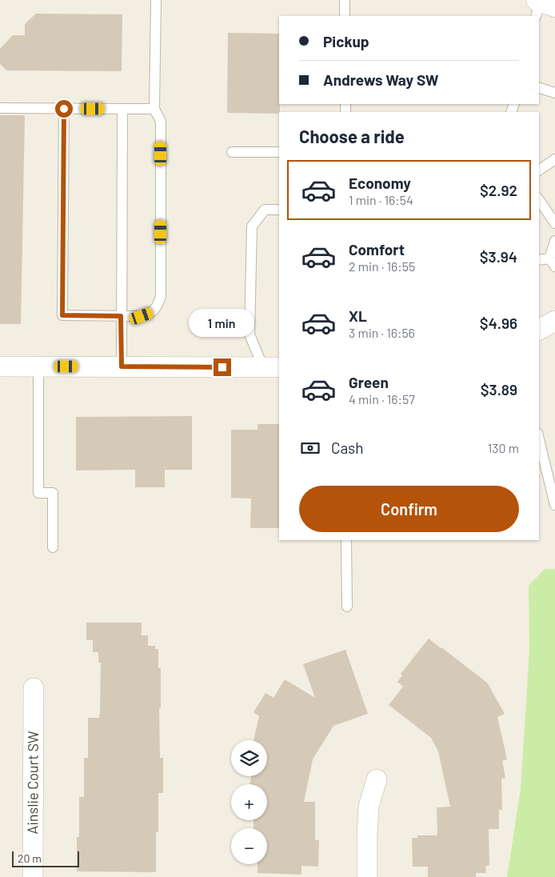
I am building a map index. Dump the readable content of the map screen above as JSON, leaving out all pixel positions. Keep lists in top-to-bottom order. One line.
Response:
{"streets":{"street":["Ainslie Court SW"]},"scale_bar":"20 m","page":{"banner":["Pickup","Andrews Way SW"],"heading":"Choose a ride","list":[{"name":"Economy","note":"1 min · 16:54","value":"$2.92"},{"name":"Comfort","note":"2 min · 16:55","value":"$3.94"},{"name":"XL","note":"3 min · 16:56","value":"$4.96"},{"name":"Green","note":"4 min · 16:57","value":"$3.89"}],"bubble":"1 min","pay":["Cash","130 m"],"buttons":"Confirm","map_buttons":["+","−"],"scale":"20 m"}}
